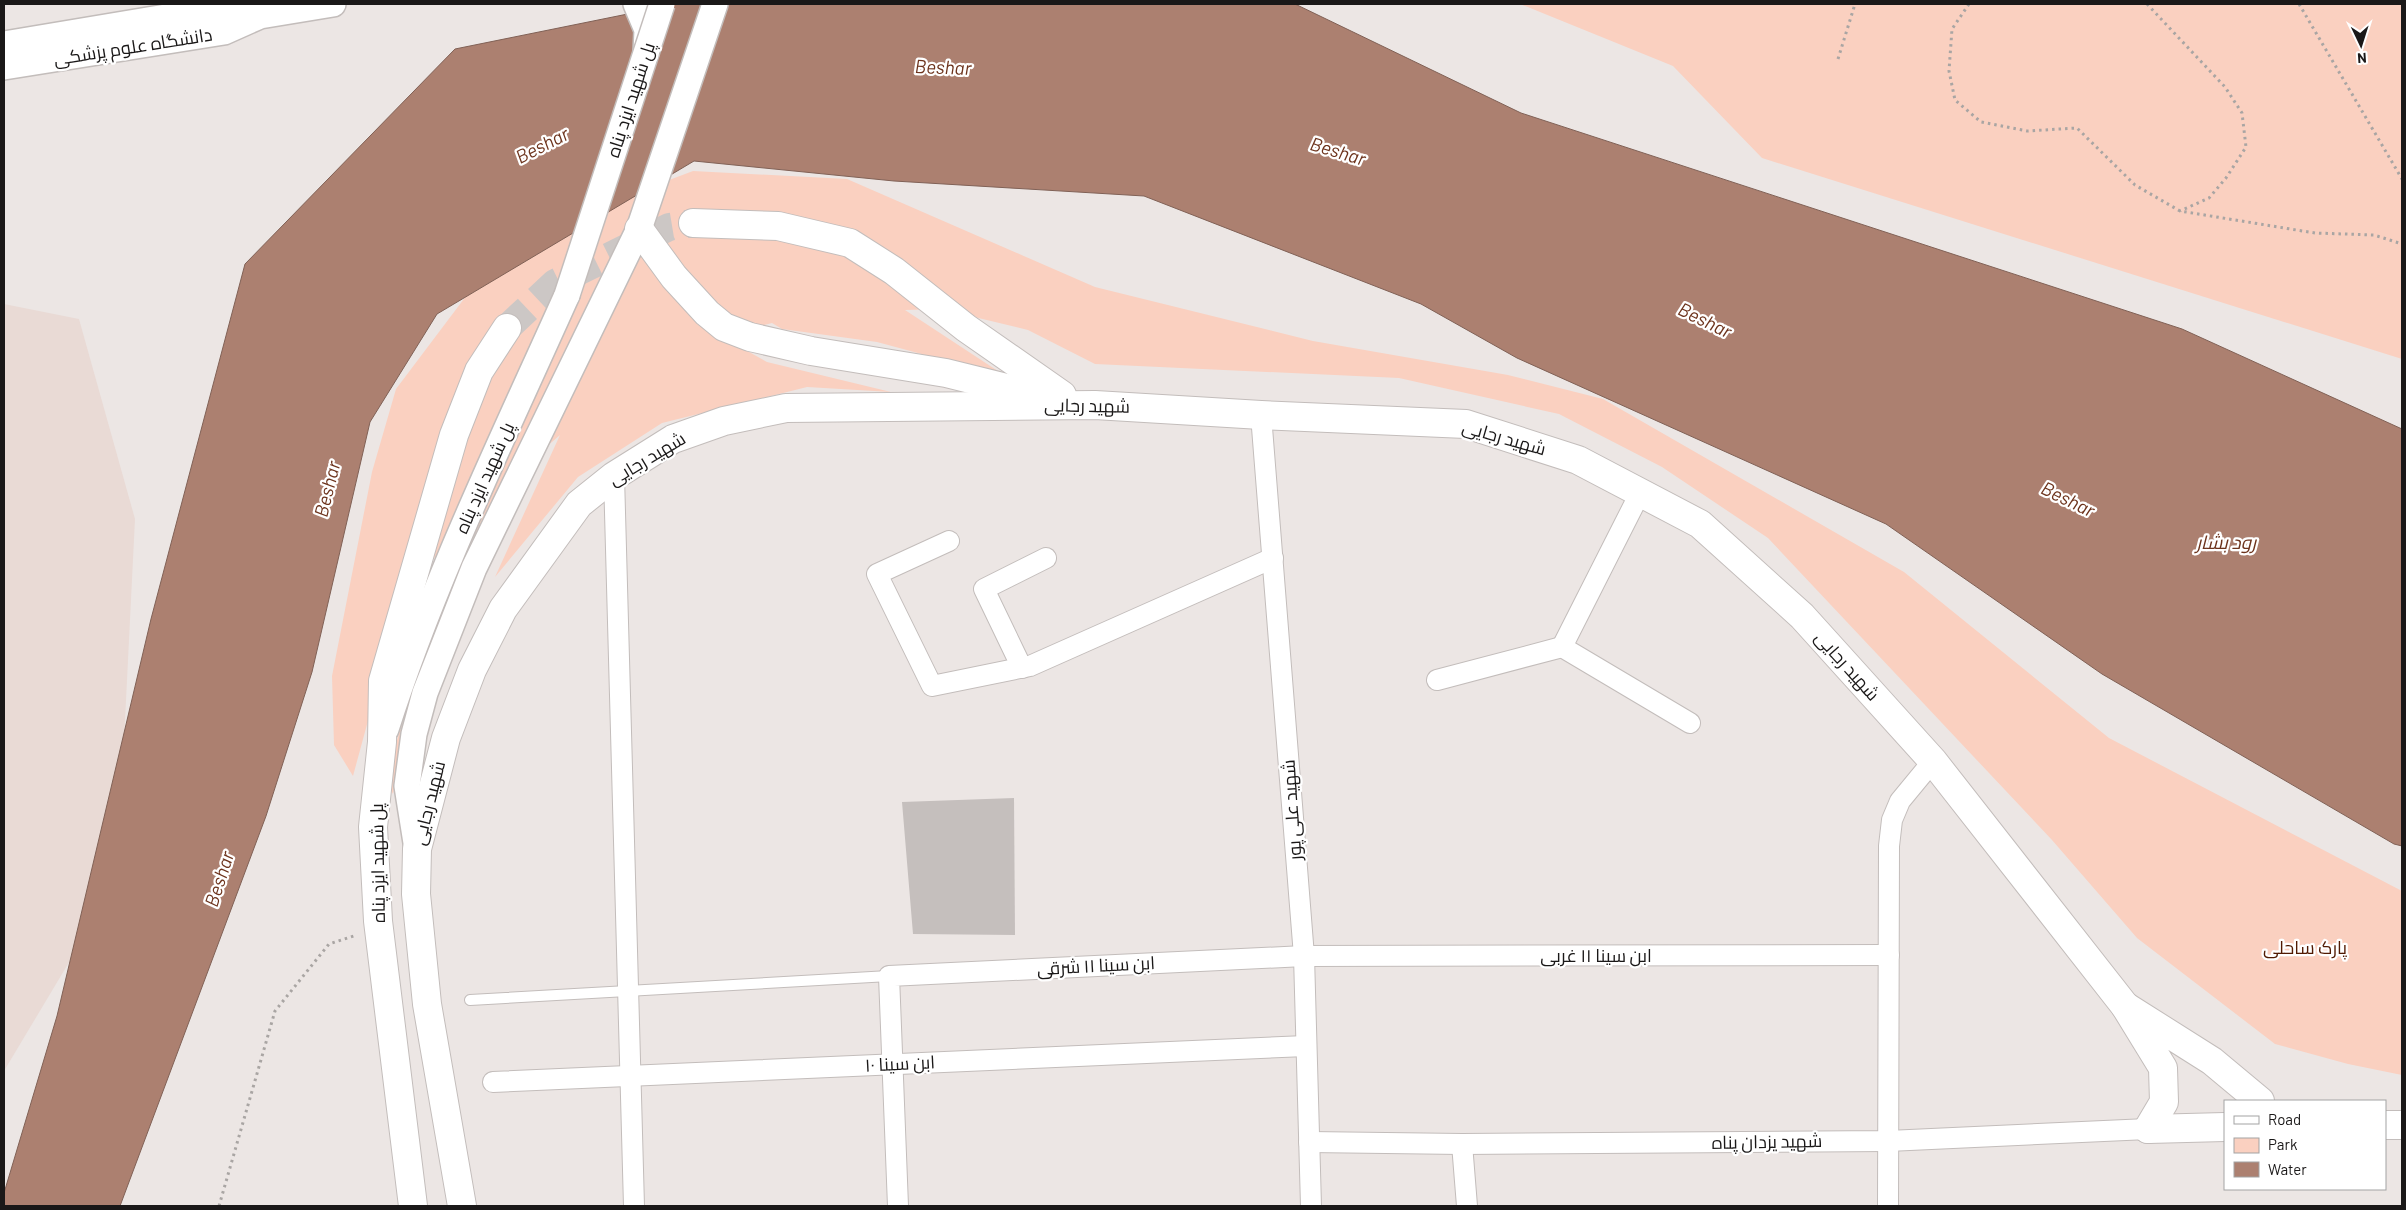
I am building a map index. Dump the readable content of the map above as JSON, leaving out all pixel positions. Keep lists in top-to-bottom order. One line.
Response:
{"streets":{"main road":["پل شهید ایزد پناه","شهید رجایی","شهید یزدان پناه"],"street":["دانشگاه علوم پزشکی","شهید علی پور","ابن سینا ۱۱ غربی","ابن سینا ۱۱ شرقی","ابن سینا ۱۰"]},"crossings":[["پل شهید ایزد پناه","شهید رجایی"],["شهید رجایی","شهید علی پور"],["شهید علی پور","ابن سینا ۱۱ غربی"],["شهید علی پور","ابن سینا ۱۱ شرقی"],["شهید علی پور","ابن سینا ۱۰"],["شهید علی پور","شهید یزدان پناه"],["ابن سینا ۱۱ غربی","ابن سینا ۱۱ شرقی"]],"water":["Beshar","رود بشار"],"parks":["پارک ساحلی"],"legend":["Road","Park","Water"],"north":"bottom"}
